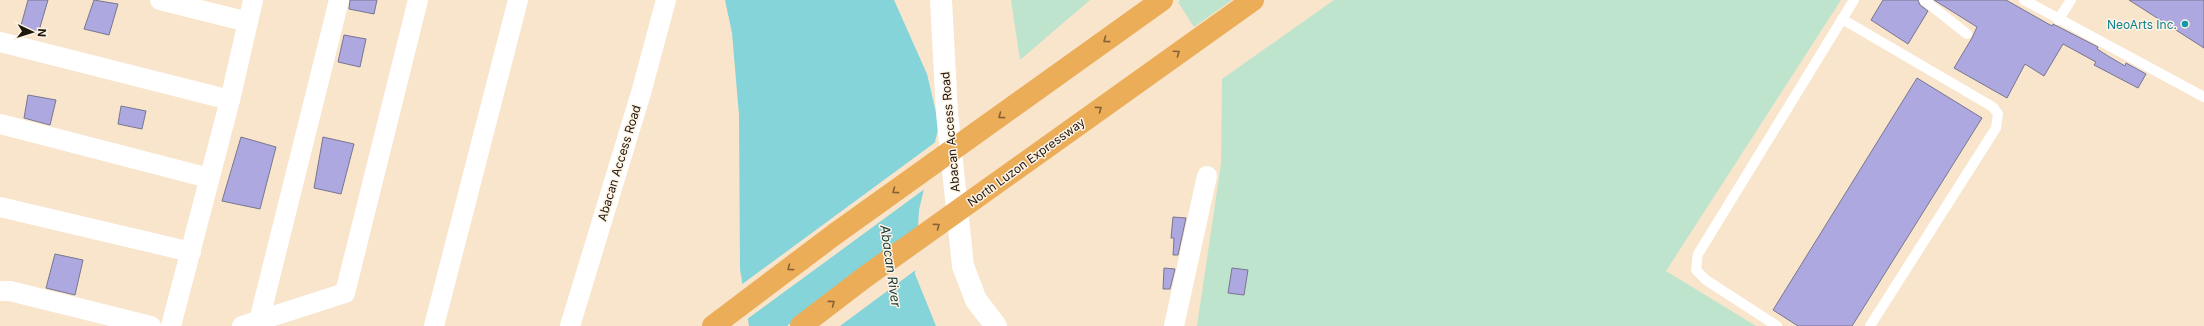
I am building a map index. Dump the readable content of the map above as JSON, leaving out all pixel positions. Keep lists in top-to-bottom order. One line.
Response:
{"streets":{"highway":["North Luzon Expressway"],"street":["Abacan Access Road"]},"water":["Abacan River"],"places":["NeoArts Inc."],"north":"right"}
